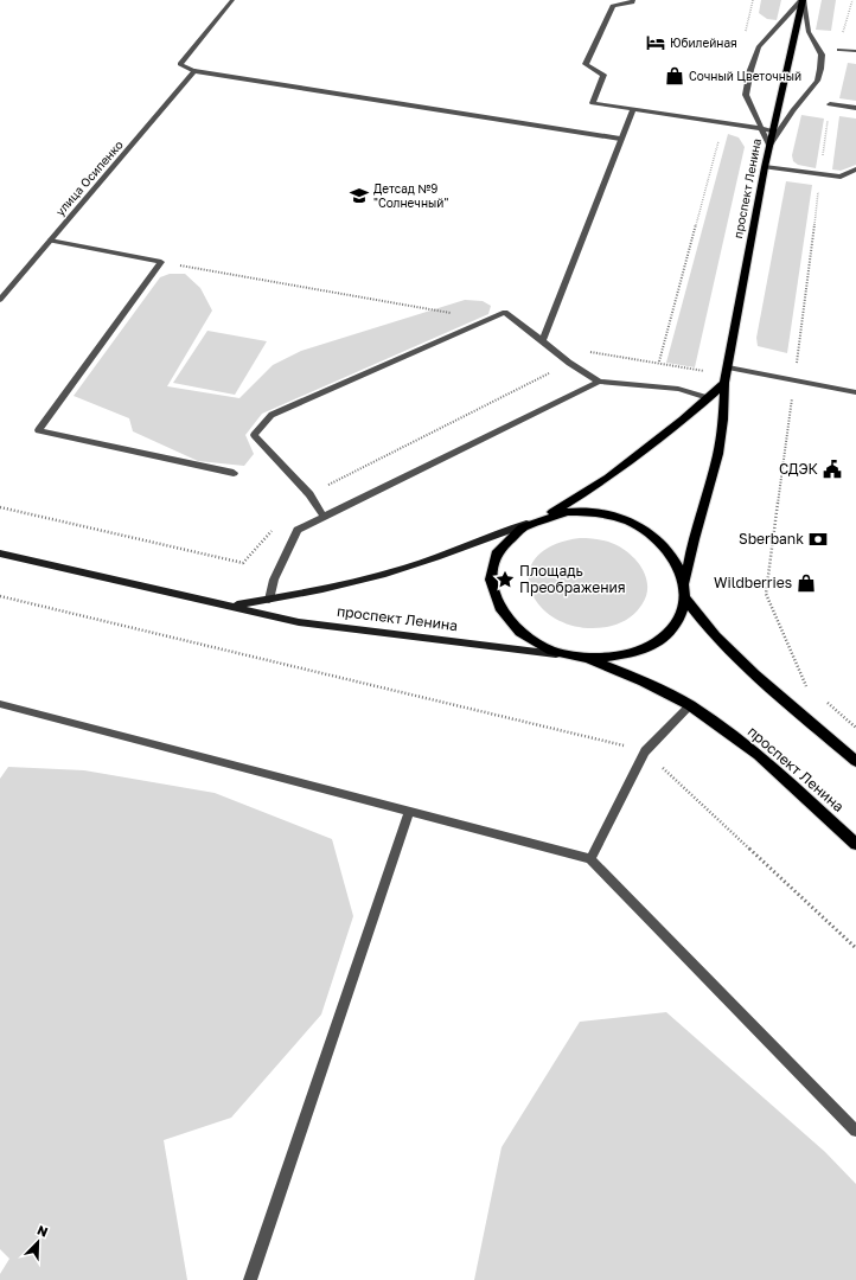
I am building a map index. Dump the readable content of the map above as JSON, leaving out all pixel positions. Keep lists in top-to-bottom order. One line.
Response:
{"streets":{"main road":["проспект Ленина"],"street":["улица Осипенко"]},"places":{"hotel":["Юбилейная"],"shop":["Сочный Цветочный","Wildberries"],"school or university":["Детсад №9 \"Солнечный\""],"public building":["СДЭК"],"bank":["Sberbank"],"place":["Площадь Преображения"]},"north":"top right"}
